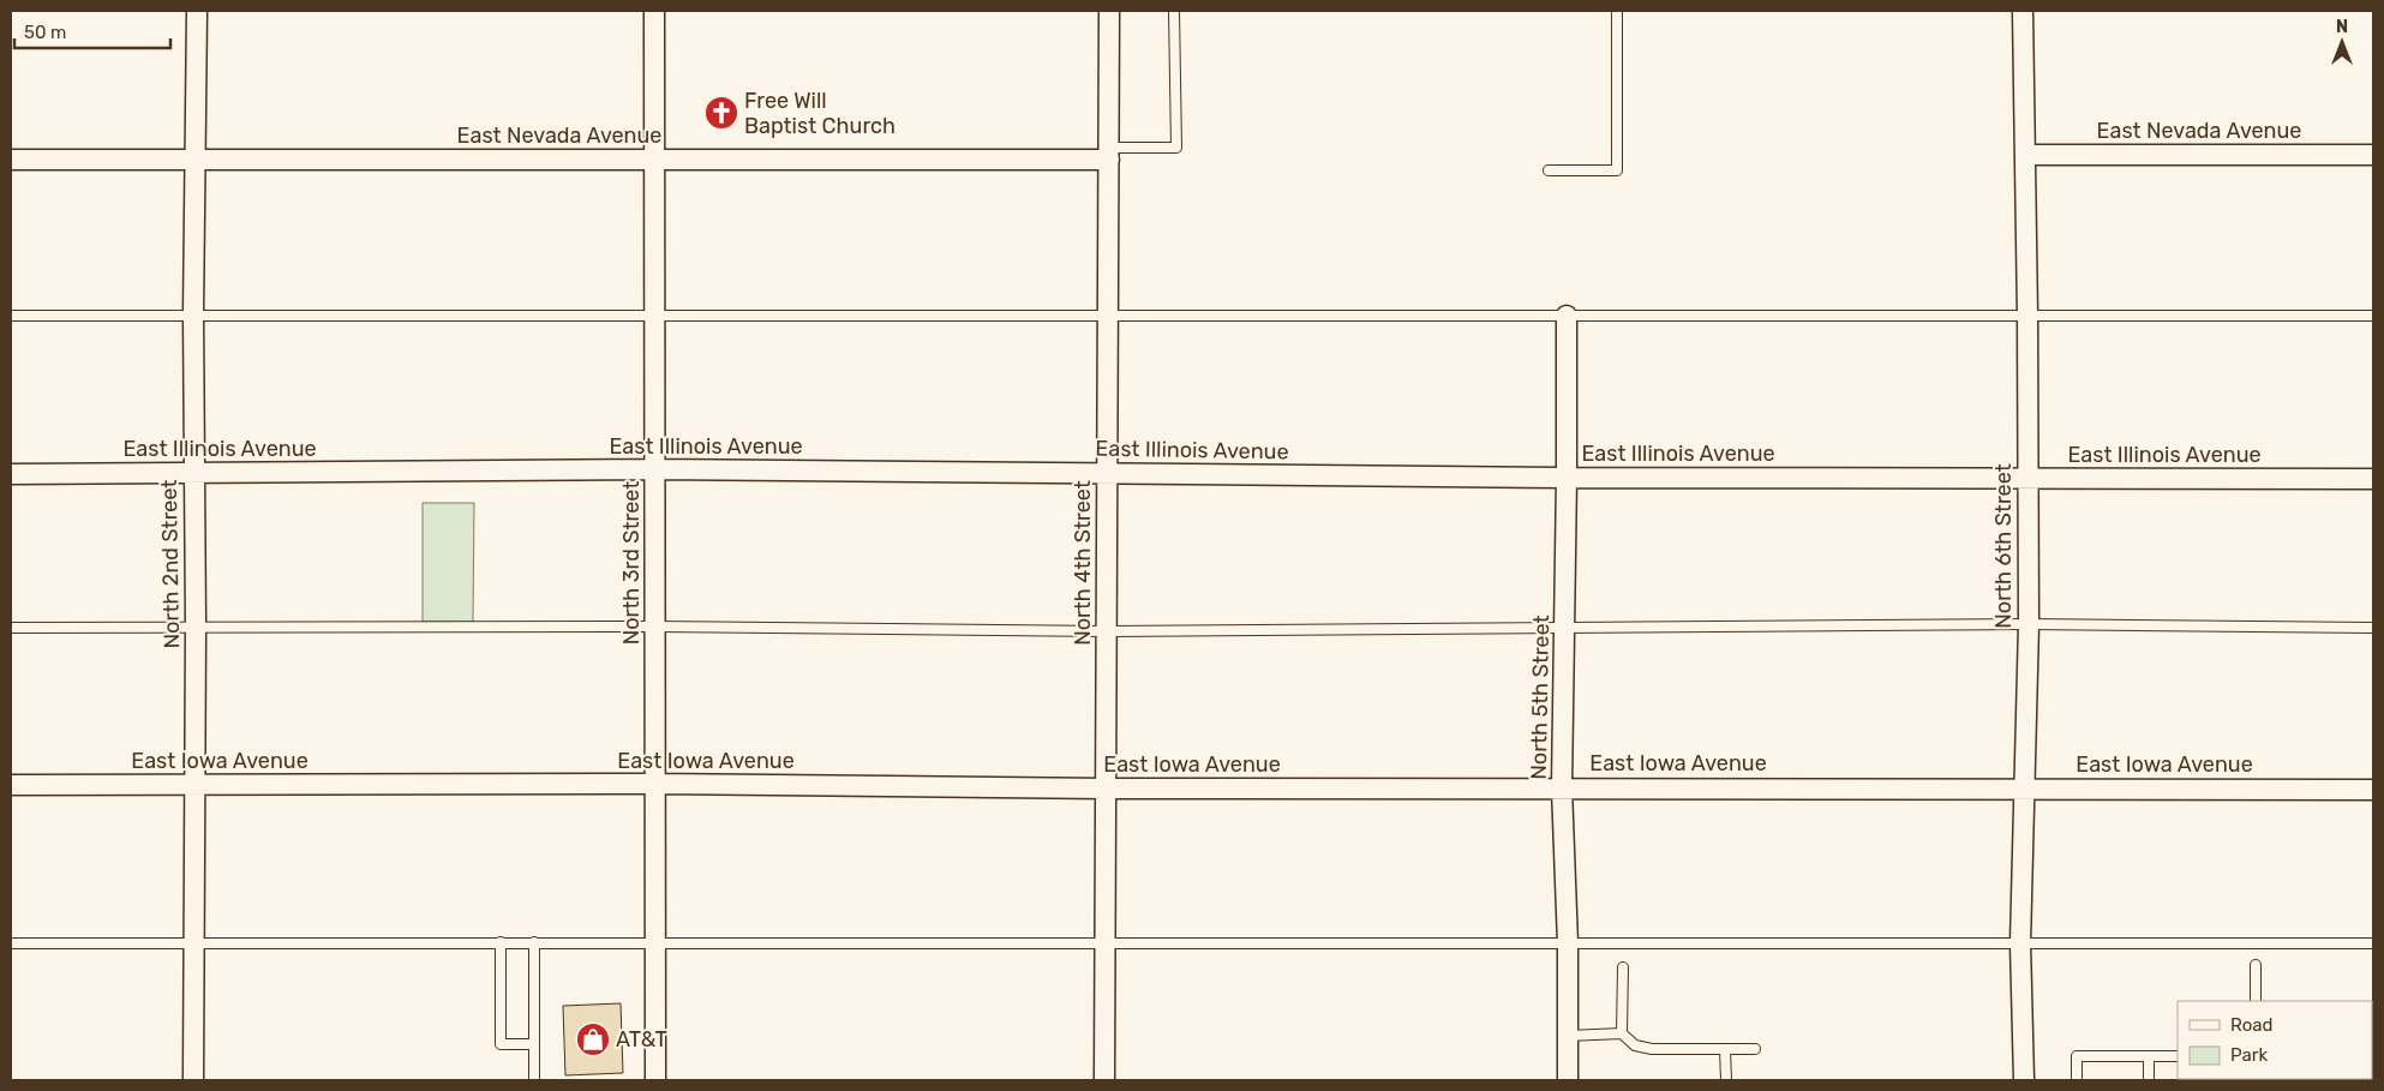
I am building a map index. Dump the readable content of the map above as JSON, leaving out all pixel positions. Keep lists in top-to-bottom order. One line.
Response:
{"streets":{"street":["East Nevada Avenue","East Illinois Avenue","North 6th Street","North 3rd Street","North 4th Street","North 2nd Street","North 5th Street","East Iowa Avenue"]},"crossings":[["East Nevada Avenue","North 6th Street"],["East Nevada Avenue","North 3rd Street"],["East Nevada Avenue","North 4th Street"],["East Nevada Avenue","North 2nd Street"],["East Illinois Avenue","North 6th Street"],["East Illinois Avenue","North 3rd Street"],["East Illinois Avenue","North 4th Street"],["East Illinois Avenue","North 2nd Street"],["East Illinois Avenue","North 5th Street"],["North 6th Street","East Iowa Avenue"],["North 3rd Street","East Iowa Avenue"],["North 4th Street","East Iowa Avenue"],["North 2nd Street","East Iowa Avenue"],["North 5th Street","East Iowa Avenue"]],"places":{"church":["Free Will Baptist Church"],"shop":["AT&T"]},"legend":["Road","Park"],"scale_bar":"50 m","north":"top"}
